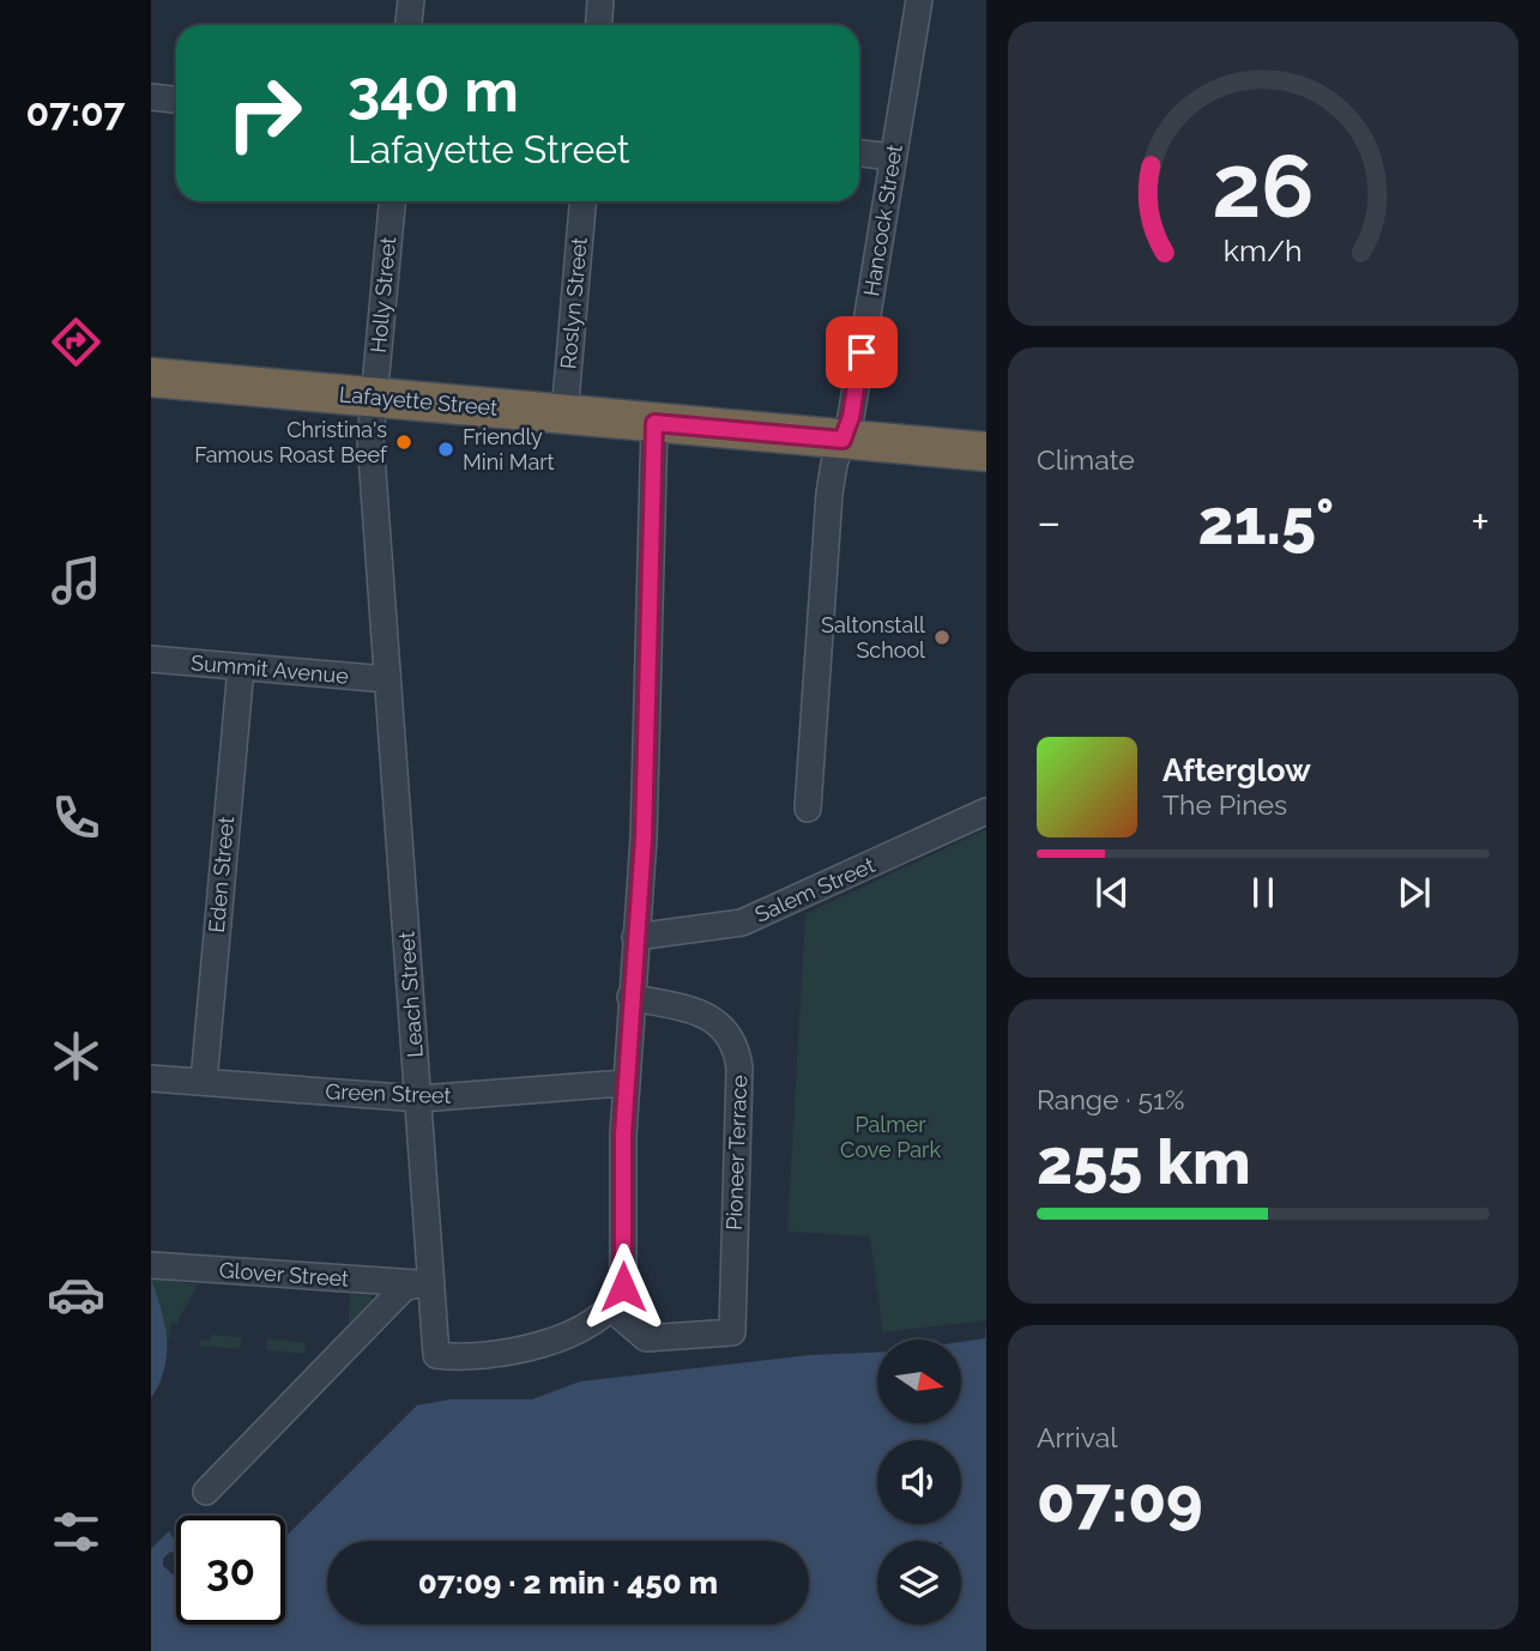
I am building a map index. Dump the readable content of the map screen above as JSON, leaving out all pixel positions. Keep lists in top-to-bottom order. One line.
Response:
{"streets":{"highway":["Lafayette Street"],"street":["Hancock Street","Holly Street","Roslyn Street","Summit Avenue","Eden Street","Salem Street","Leach Street","Green Street","Pioneer Terrace","Glover Street"]},"crossings":[["Hancock Street","Lafayette Street"],["Holly Street","Lafayette Street"],["Holly Street","Leach Street"],["Roslyn Street","Lafayette Street"],["Lafayette Street","Leach Street"],["Summit Avenue","Eden Street"],["Summit Avenue","Leach Street"],["Eden Street","Green Street"],["Leach Street","Green Street"],["Leach Street","Pioneer Terrace"],["Leach Street","Glover Street"]],"parks":["Palmer Cove Park"],"places":["Christina's Famous Roast Beef","Friendly Mini Mart","Saltonstall School"],"north":"right","page":{"tabs":"07:07","turn":["340 m","Lafayette Street"],"tile":["Climate",["Range · 51%","255 km"],["Arrival","07:09"]],"heat":["−","21.5°","+"],"song":["Afterglow","The Pines"],"limit":"30","trip":"07:09 · 2 min · 450 m","gauge":["26","km/h"]}}
